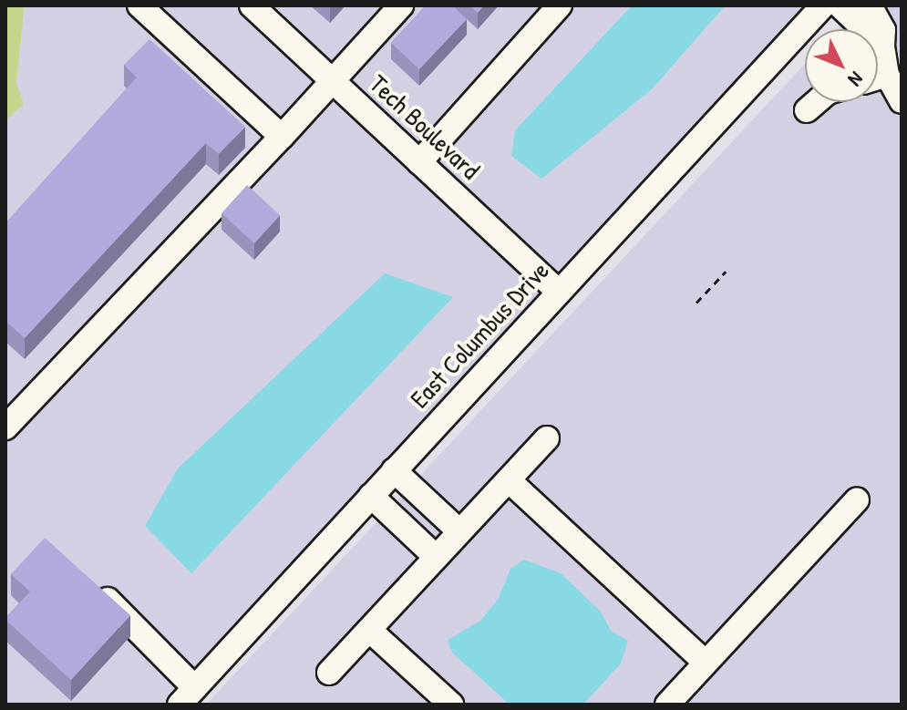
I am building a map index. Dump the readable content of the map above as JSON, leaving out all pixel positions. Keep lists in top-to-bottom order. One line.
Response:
{"streets":{"street":["Tech Boulevard","East Columbus Drive"]},"crossings":[["Tech Boulevard","East Columbus Drive"]],"north":"bottom right"}
